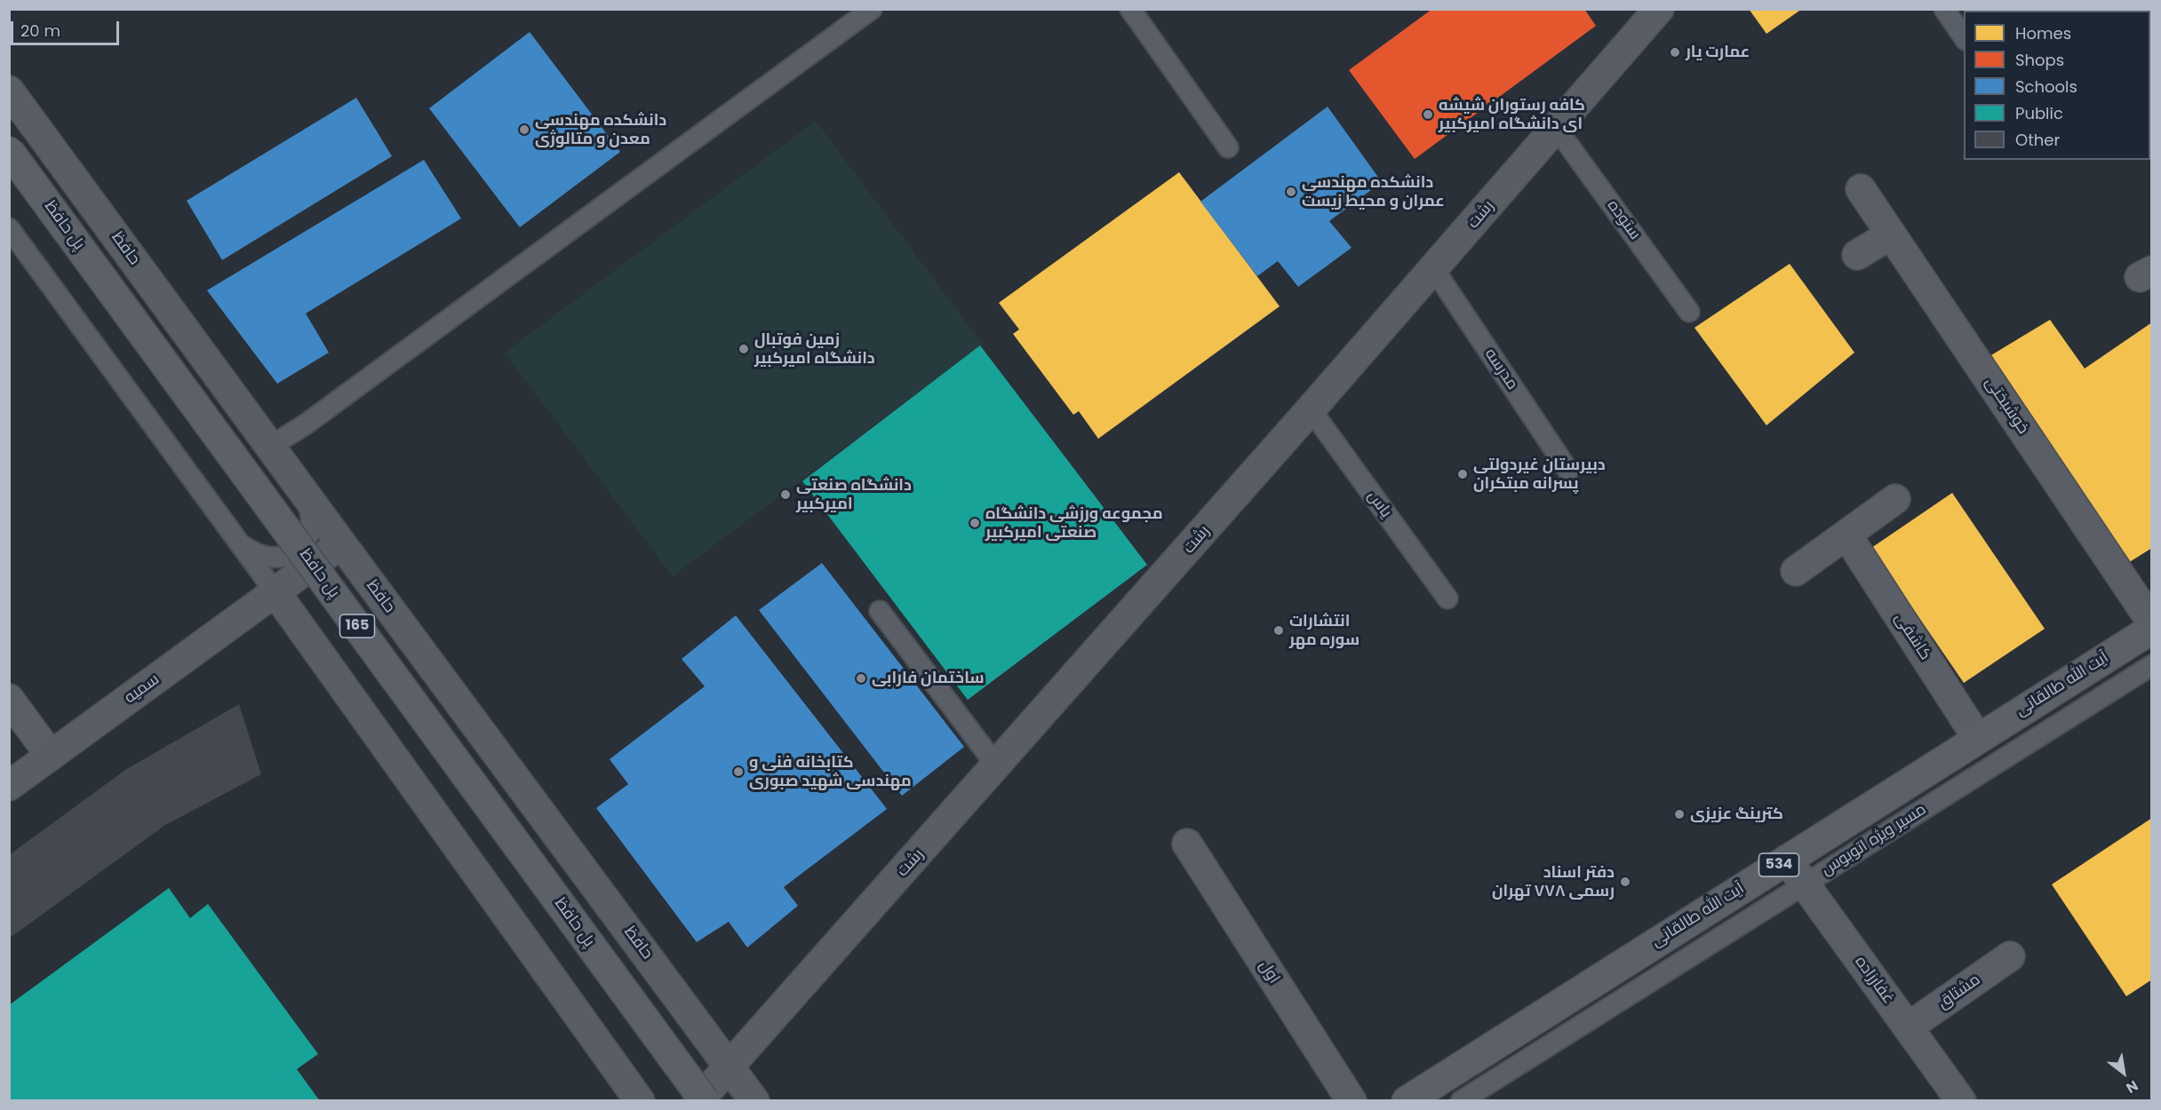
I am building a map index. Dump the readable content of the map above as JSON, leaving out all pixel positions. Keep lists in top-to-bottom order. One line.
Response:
{"streets":{"main road":["رشت","پل حافظ","حافظ","165","آیت الله طالقانی","سمیه","534"],"street":["خوشبختی","کاشفی","اول","غفارزاده","مشتاق"],"lane":["ستوده","مدرسه","یاس","مسیر ویژه اتوبوس"]},"crossings":[["رشت","ستوده"],["رشت","حافظ"],["رشت","مدرسه"],["رشت","یاس"],["حافظ","سمیه"],["کاشفی","آیت الله طالقانی"],["آیت الله طالقانی","غفارزاده"],["مسیر ویژه اتوبوس","غفارزاده"],["غفارزاده","مشتاق"]],"places":["عمارت یار","کافه رستوران شیشه ای دانشگاه امیرکبیر","دانشکده مهندسی معدن و متالوژی","دانشکده مهندسی عمران و محیط زیست","زمین فوتبال دانشگاه امیرکبیر","دبیرستان غیردولتی پسرانه مبتکران","دانشگاه صنعتی امیرکبیر","مجموعه ورزشی دانشگاه صنعتی امیرکبیر","انتشارات سوره مهر","ساختمان فارابی","کتابخانه فنی و مهندسی شهید صبوری","کترینگ عزیزی","دفتر اسناد رسمی ۷۷۸ تهران"],"legend":["Homes","Shops","Schools","Public","Other"],"scale_bar":"20 m","north":"bottom right"}
